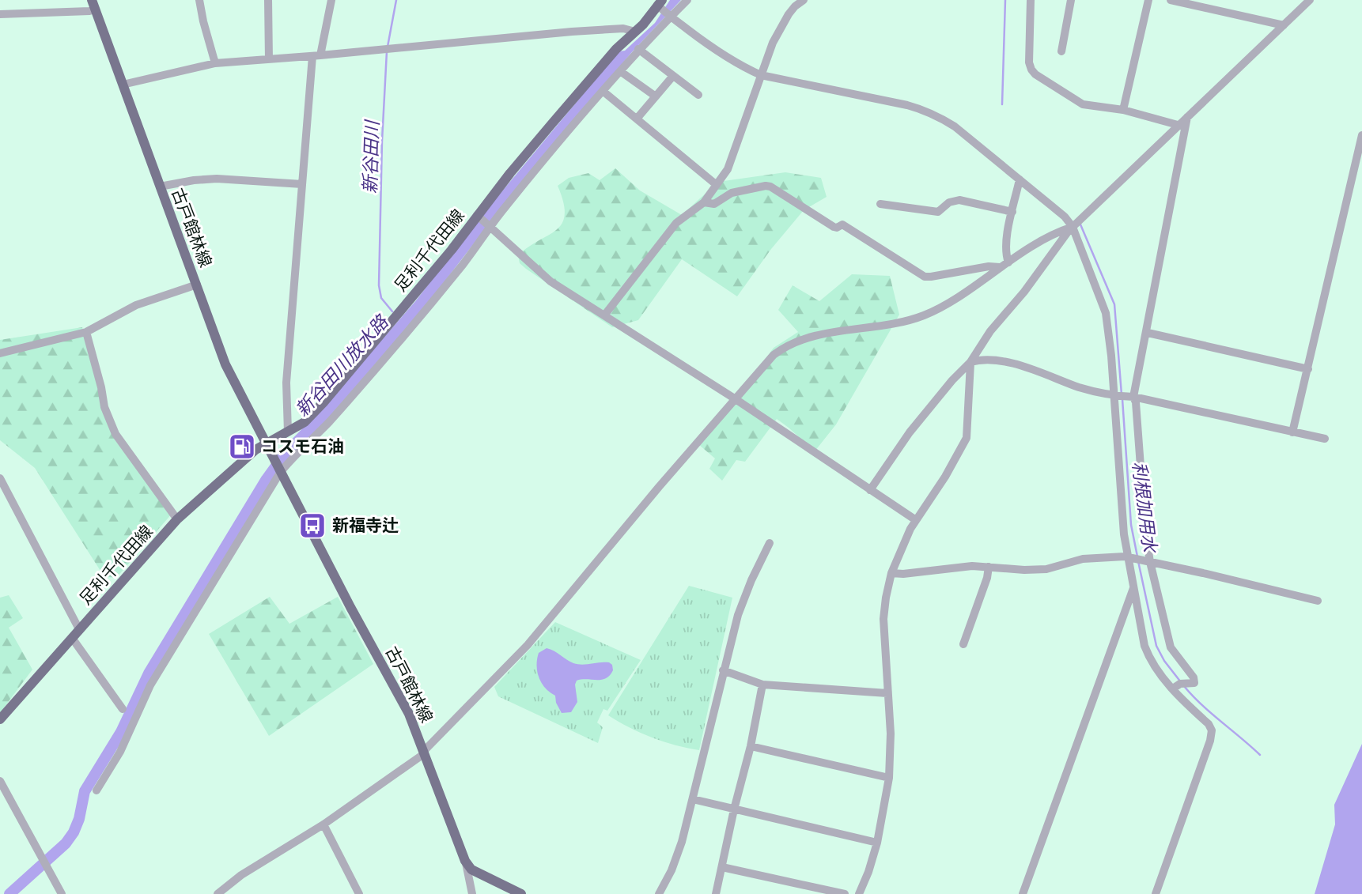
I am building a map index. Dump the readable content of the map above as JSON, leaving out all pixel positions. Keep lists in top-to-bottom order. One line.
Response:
{"streets":{"main road":["古戸館林線","足利千代田線"]},"crossings":[["古戸館林線","足利千代田線"]],"water":["新谷田川","新谷田川放水路","利根加用水"],"places":{"fuel station":["コスモ石油"],"bus stop":["新福寺辻"]}}
